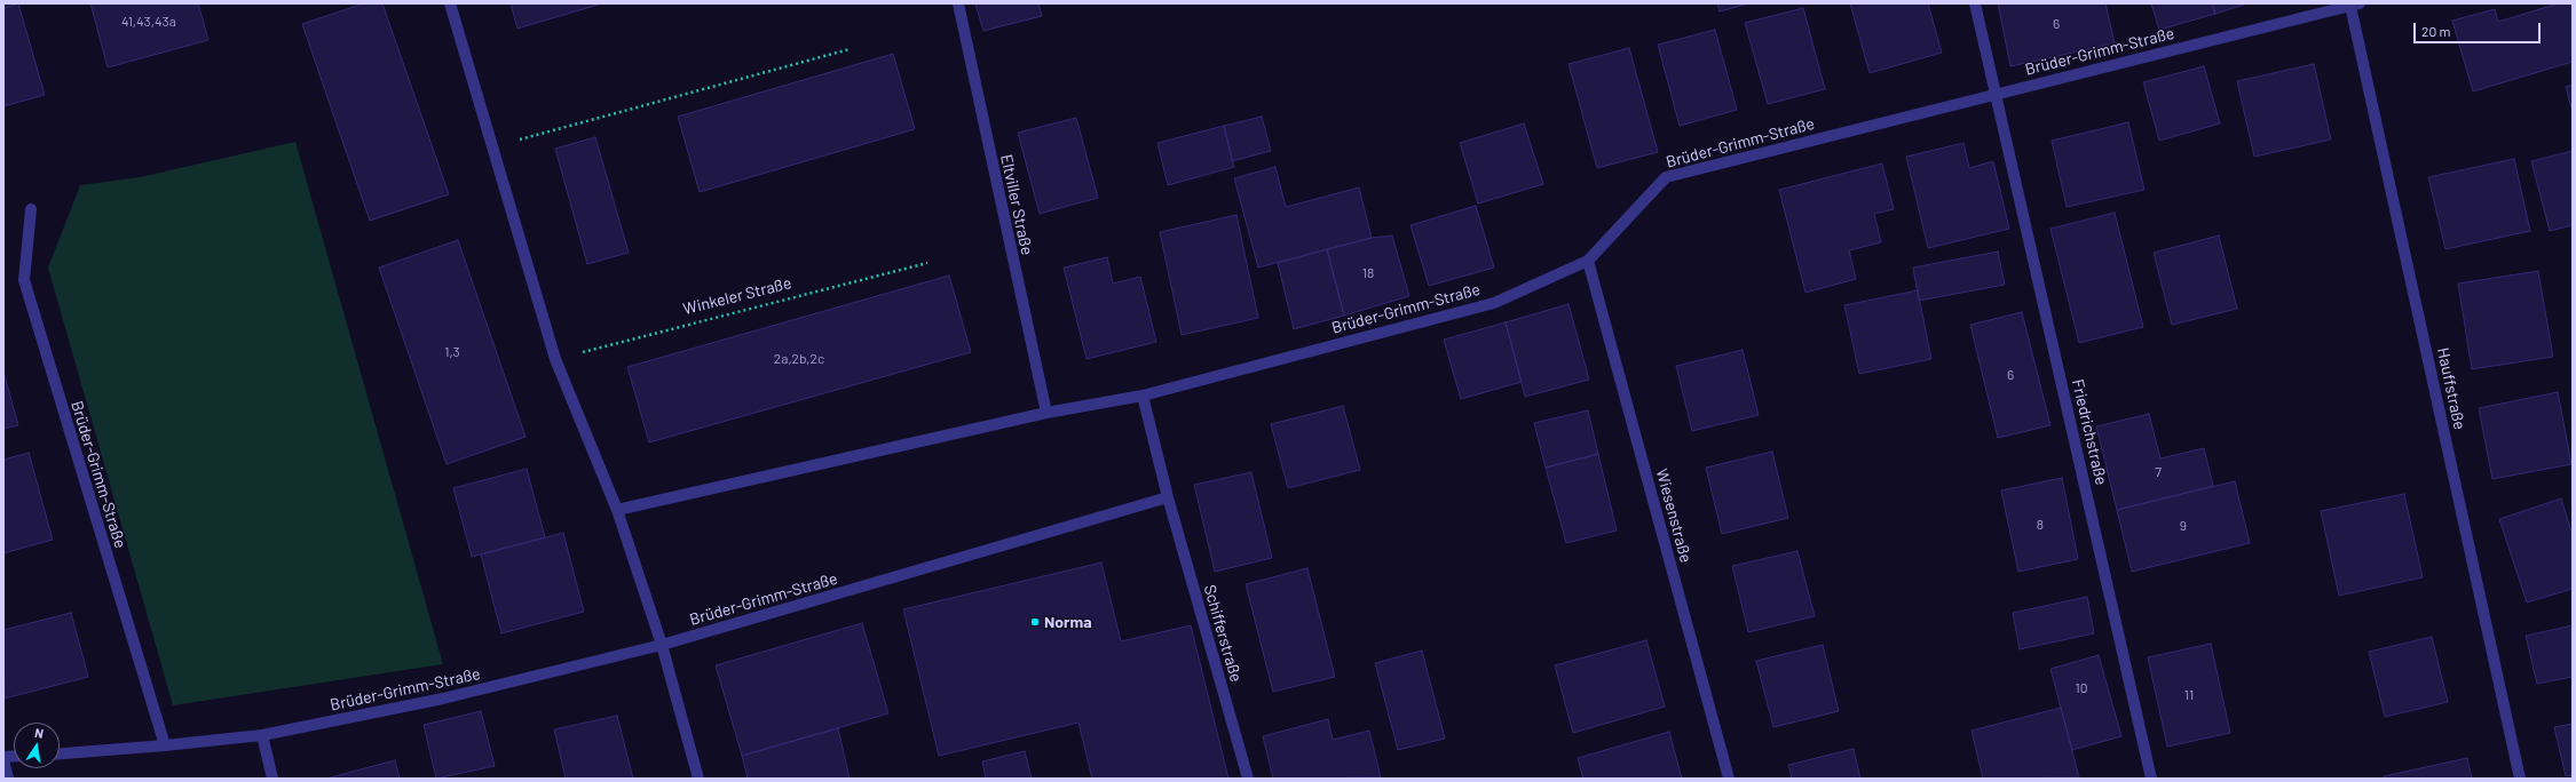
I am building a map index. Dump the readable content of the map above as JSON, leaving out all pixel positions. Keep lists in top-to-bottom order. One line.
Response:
{"streets":{"street":["Brüder-Grimm-Straße","Eltviller Straße","Hauffstraße","Friedrichstraße","Wiesenstraße","Schifferstraße"],"path":["Winkeler Straße"]},"crossings":[["Brüder-Grimm-Straße","Eltviller Straße"],["Brüder-Grimm-Straße","Hauffstraße"],["Brüder-Grimm-Straße","Friedrichstraße"],["Brüder-Grimm-Straße","Wiesenstraße"],["Brüder-Grimm-Straße","Schifferstraße"]],"places":["Norma"],"house_numbers":["41,43,43a","6","18","1,3","2a,2b,2c","6","7","8","9","10","11"],"scale_bar":"20 m","north":"top"}
